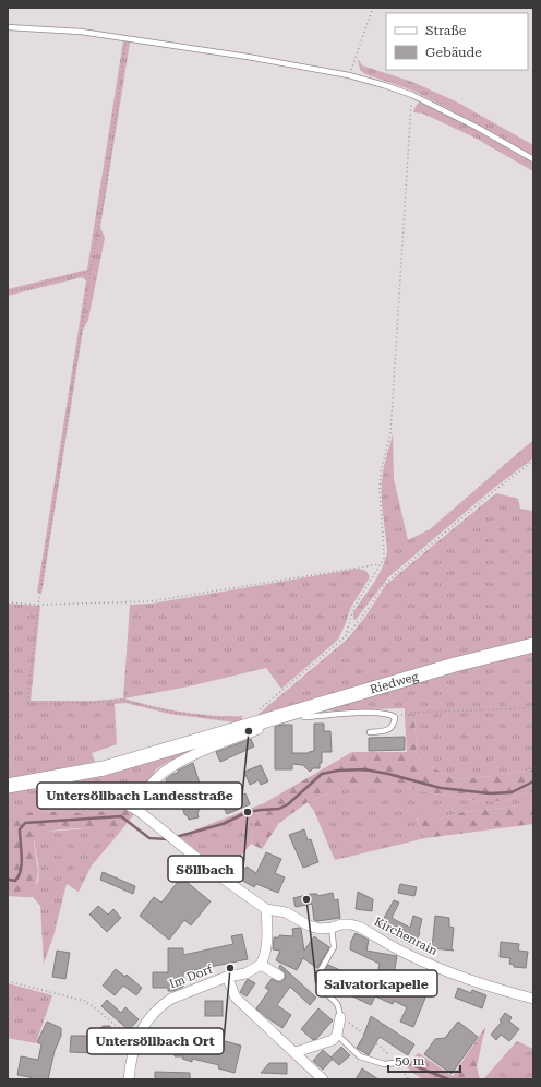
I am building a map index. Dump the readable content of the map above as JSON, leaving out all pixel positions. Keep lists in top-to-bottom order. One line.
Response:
{"streets":{"main road":["Riedweg"],"street":["Kirchenrain","Im Dorf"]},"places":["Untersöllbach Landesstraße","Söllbach","Salvatorkapelle","Untersöllbach Ort"],"legend":["Straße","Gebäude"],"scale_bar":"50 m"}
